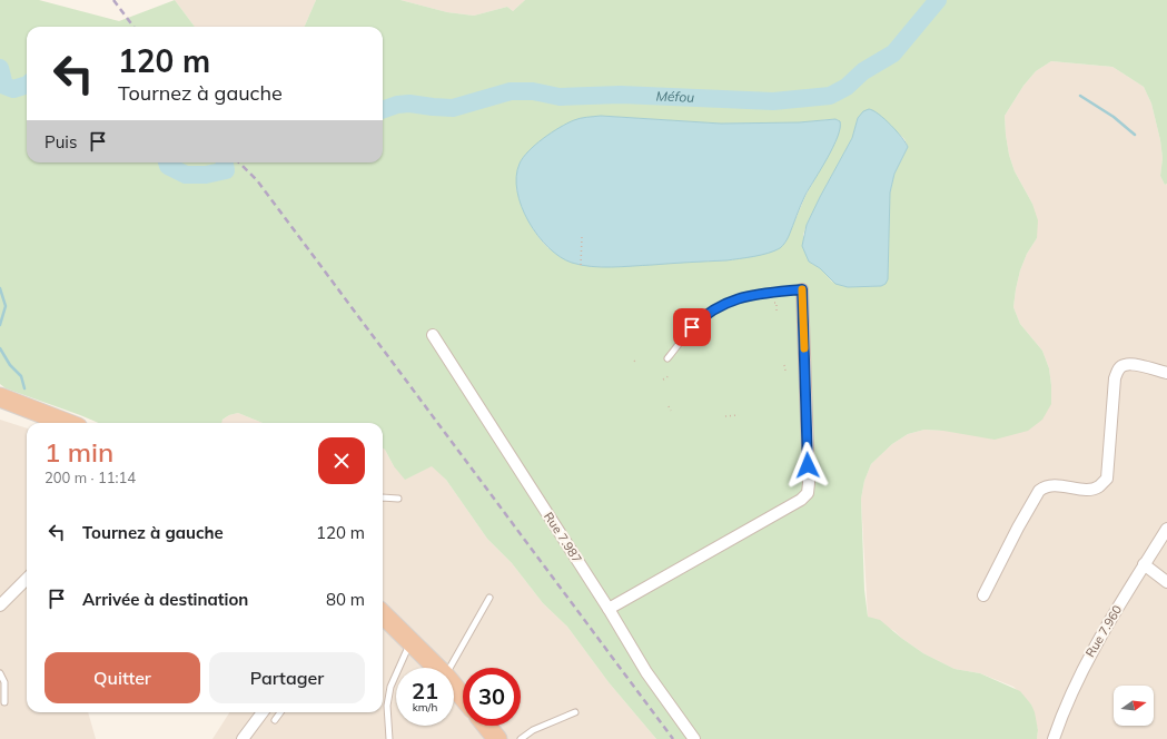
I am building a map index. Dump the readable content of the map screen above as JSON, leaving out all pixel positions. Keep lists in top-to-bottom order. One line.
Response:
{"streets":{"street":["Rue 7.987","Rue 7.960"]},"water":["Méfou"],"north":"right","page":{"turn":["120 m","Tournez à gauche"],"then":"Puis","heading":["1 min","200 m · 11:14"],"list":[{"name":"Tournez à gauche","value":"120 m"},{"name":"Arrivée à destination","value":"80 m"}],"buttons":["Quitter","Partager"],"speed":"21 km/h","limit":"30"}}
